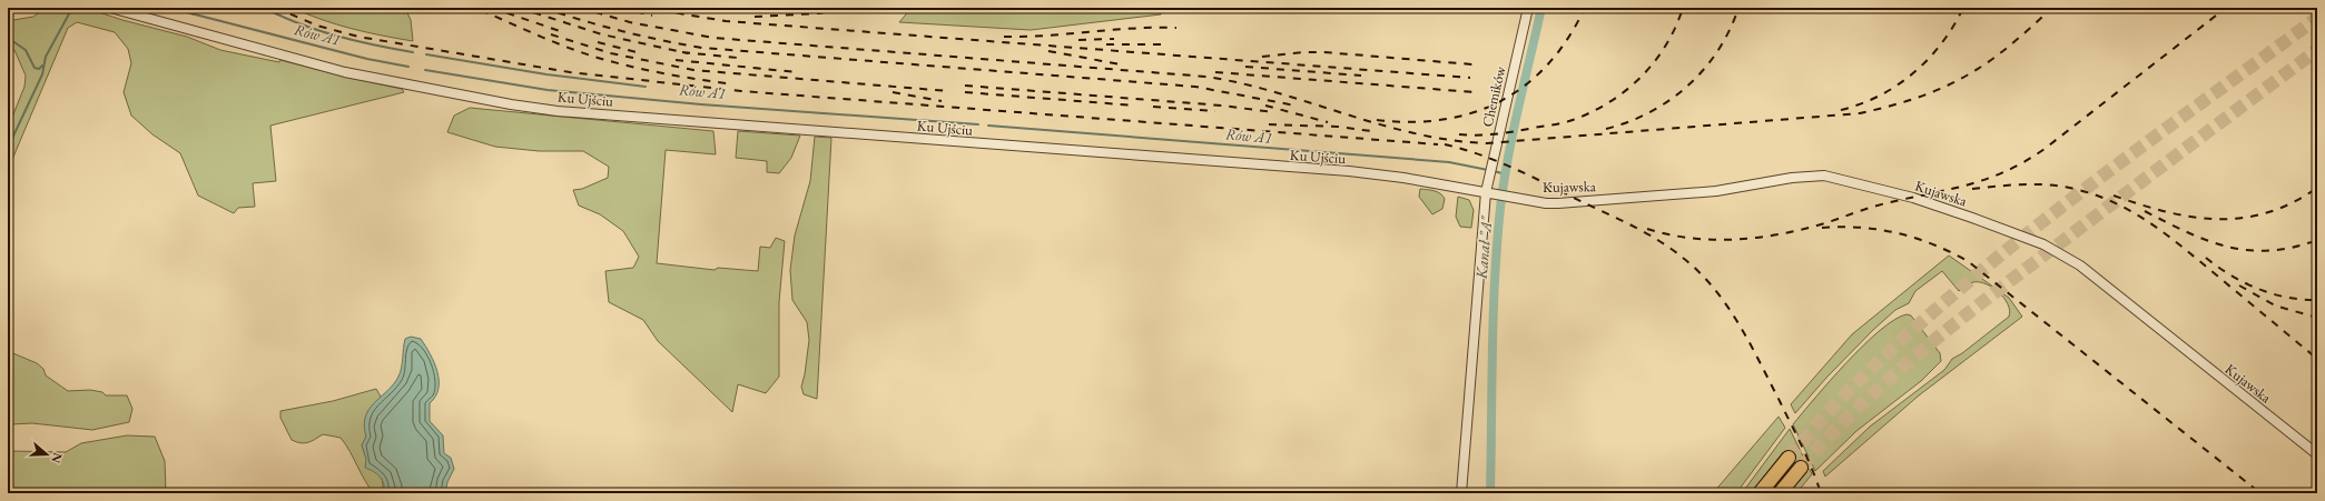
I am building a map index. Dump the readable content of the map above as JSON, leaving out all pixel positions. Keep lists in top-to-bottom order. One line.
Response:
{"streets":{"street":["Chemików","Ku Ujściu","Kujawska"]},"crossings":[["Chemików","Ku Ujściu"],["Chemików","Kujawska"],["Ku Ujściu","Kujawska"]],"water":["Rów A1","Kanał \"A\""],"north":"right"}
